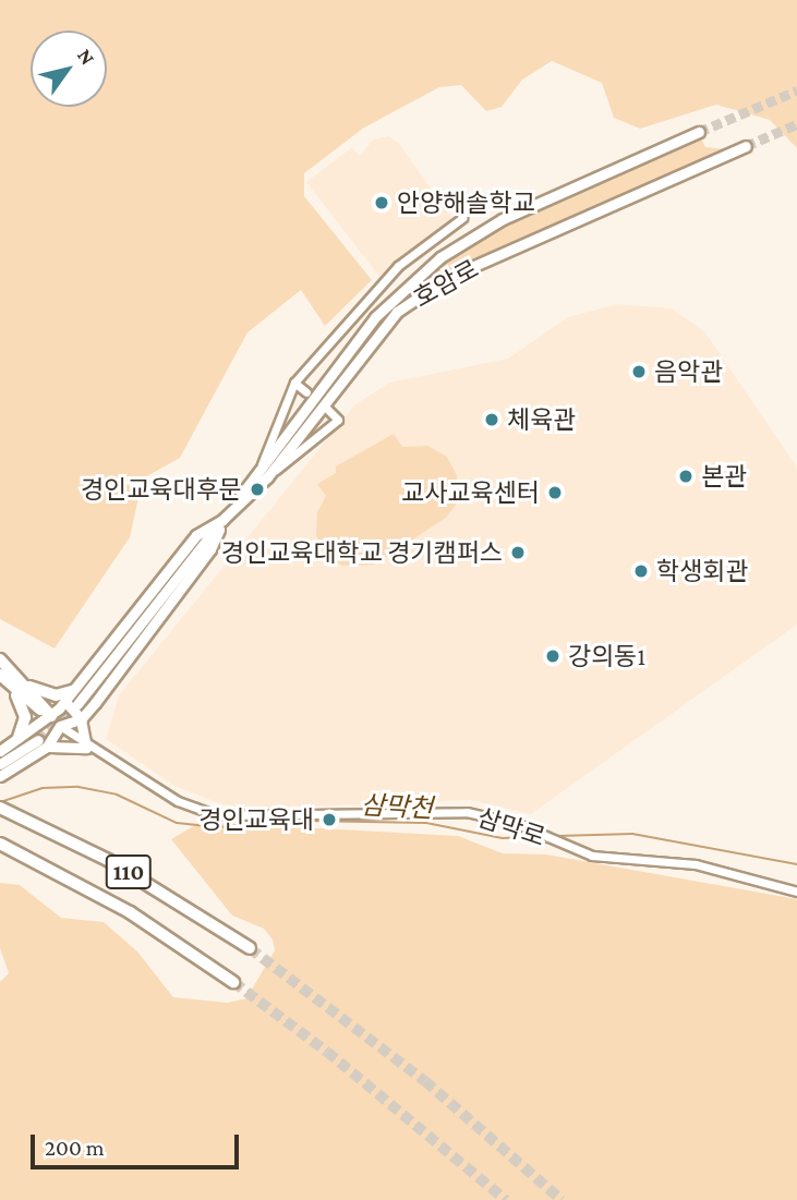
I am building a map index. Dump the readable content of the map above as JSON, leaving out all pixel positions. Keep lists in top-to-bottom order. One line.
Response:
{"streets":{"highway":["110"],"main road":["호암로","삼막로"]},"crossings":[["호암로","삼막로"]],"water":["삼막천"],"places":["안양해솔학교","음악관","체육관","본관","경인교육대후문","교사교육센터","경인교육대학교 경기캠퍼스","학생회관","강의동1","경인교육대"],"scale_bar":"200 m","north":"top right"}
